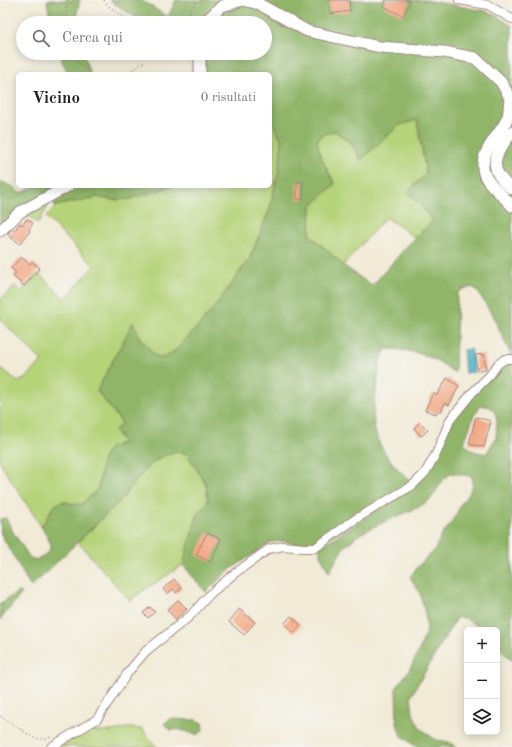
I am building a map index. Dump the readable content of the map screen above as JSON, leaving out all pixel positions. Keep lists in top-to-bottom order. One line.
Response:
{"page":{"search":"Cerca qui","heading":["Vicino","0 risultati"],"map_buttons":["+","−"]}}
